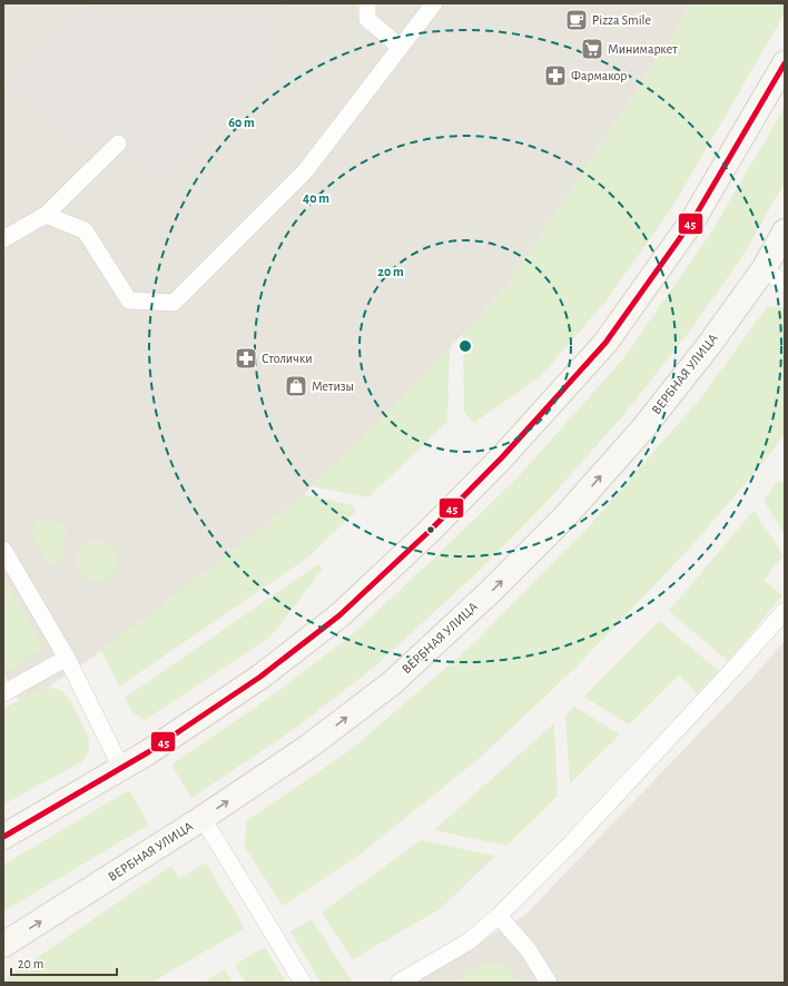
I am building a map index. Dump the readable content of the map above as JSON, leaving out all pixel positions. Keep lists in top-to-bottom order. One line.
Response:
{"streets":{"main road":["ВЕРБНАЯ УЛИЦА"]},"places":{"cafe":["Pizza Smile"],"supermarket":["Минимаркет"],"pharmacy":["Фармакор","Столички"],"shop":["Метизы"]},"lines":["transit line 45"],"scale_bar":"20 m","rings":["60 m","40 m","20 m"]}
